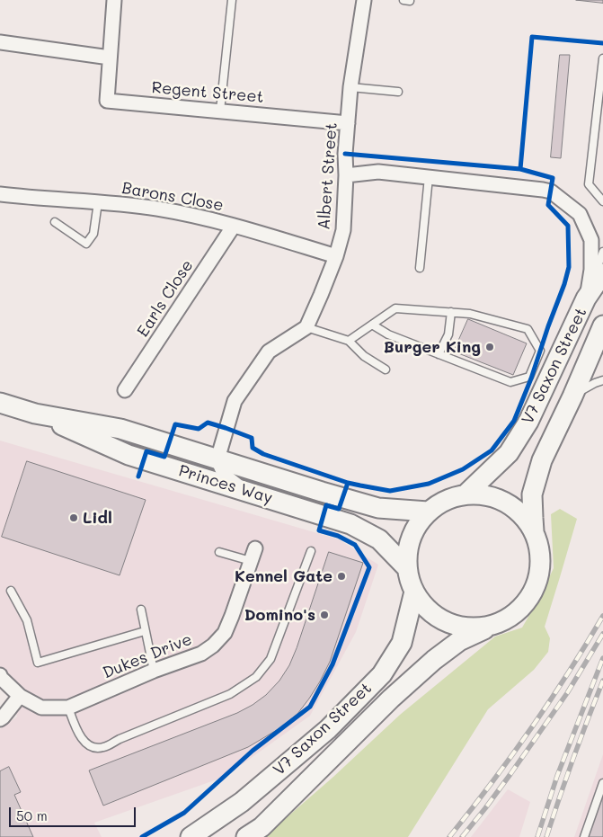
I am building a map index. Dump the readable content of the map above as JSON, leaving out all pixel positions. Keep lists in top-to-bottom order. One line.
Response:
{"streets":{"main road":["V7 Saxon Street","Princes Way"],"street":["Regent Street","Albert Street","Barons Close","Earls Close","Dukes Drive"]},"crossings":[["Regent Street","Albert Street"],["Albert Street","Barons Close"],["Barons Close","Earls Close"],["V7 Saxon Street","Princes Way"]],"places":["Burger King","Lidl","Kennel Gate","Domino's"],"scale_bar":"50 m"}
